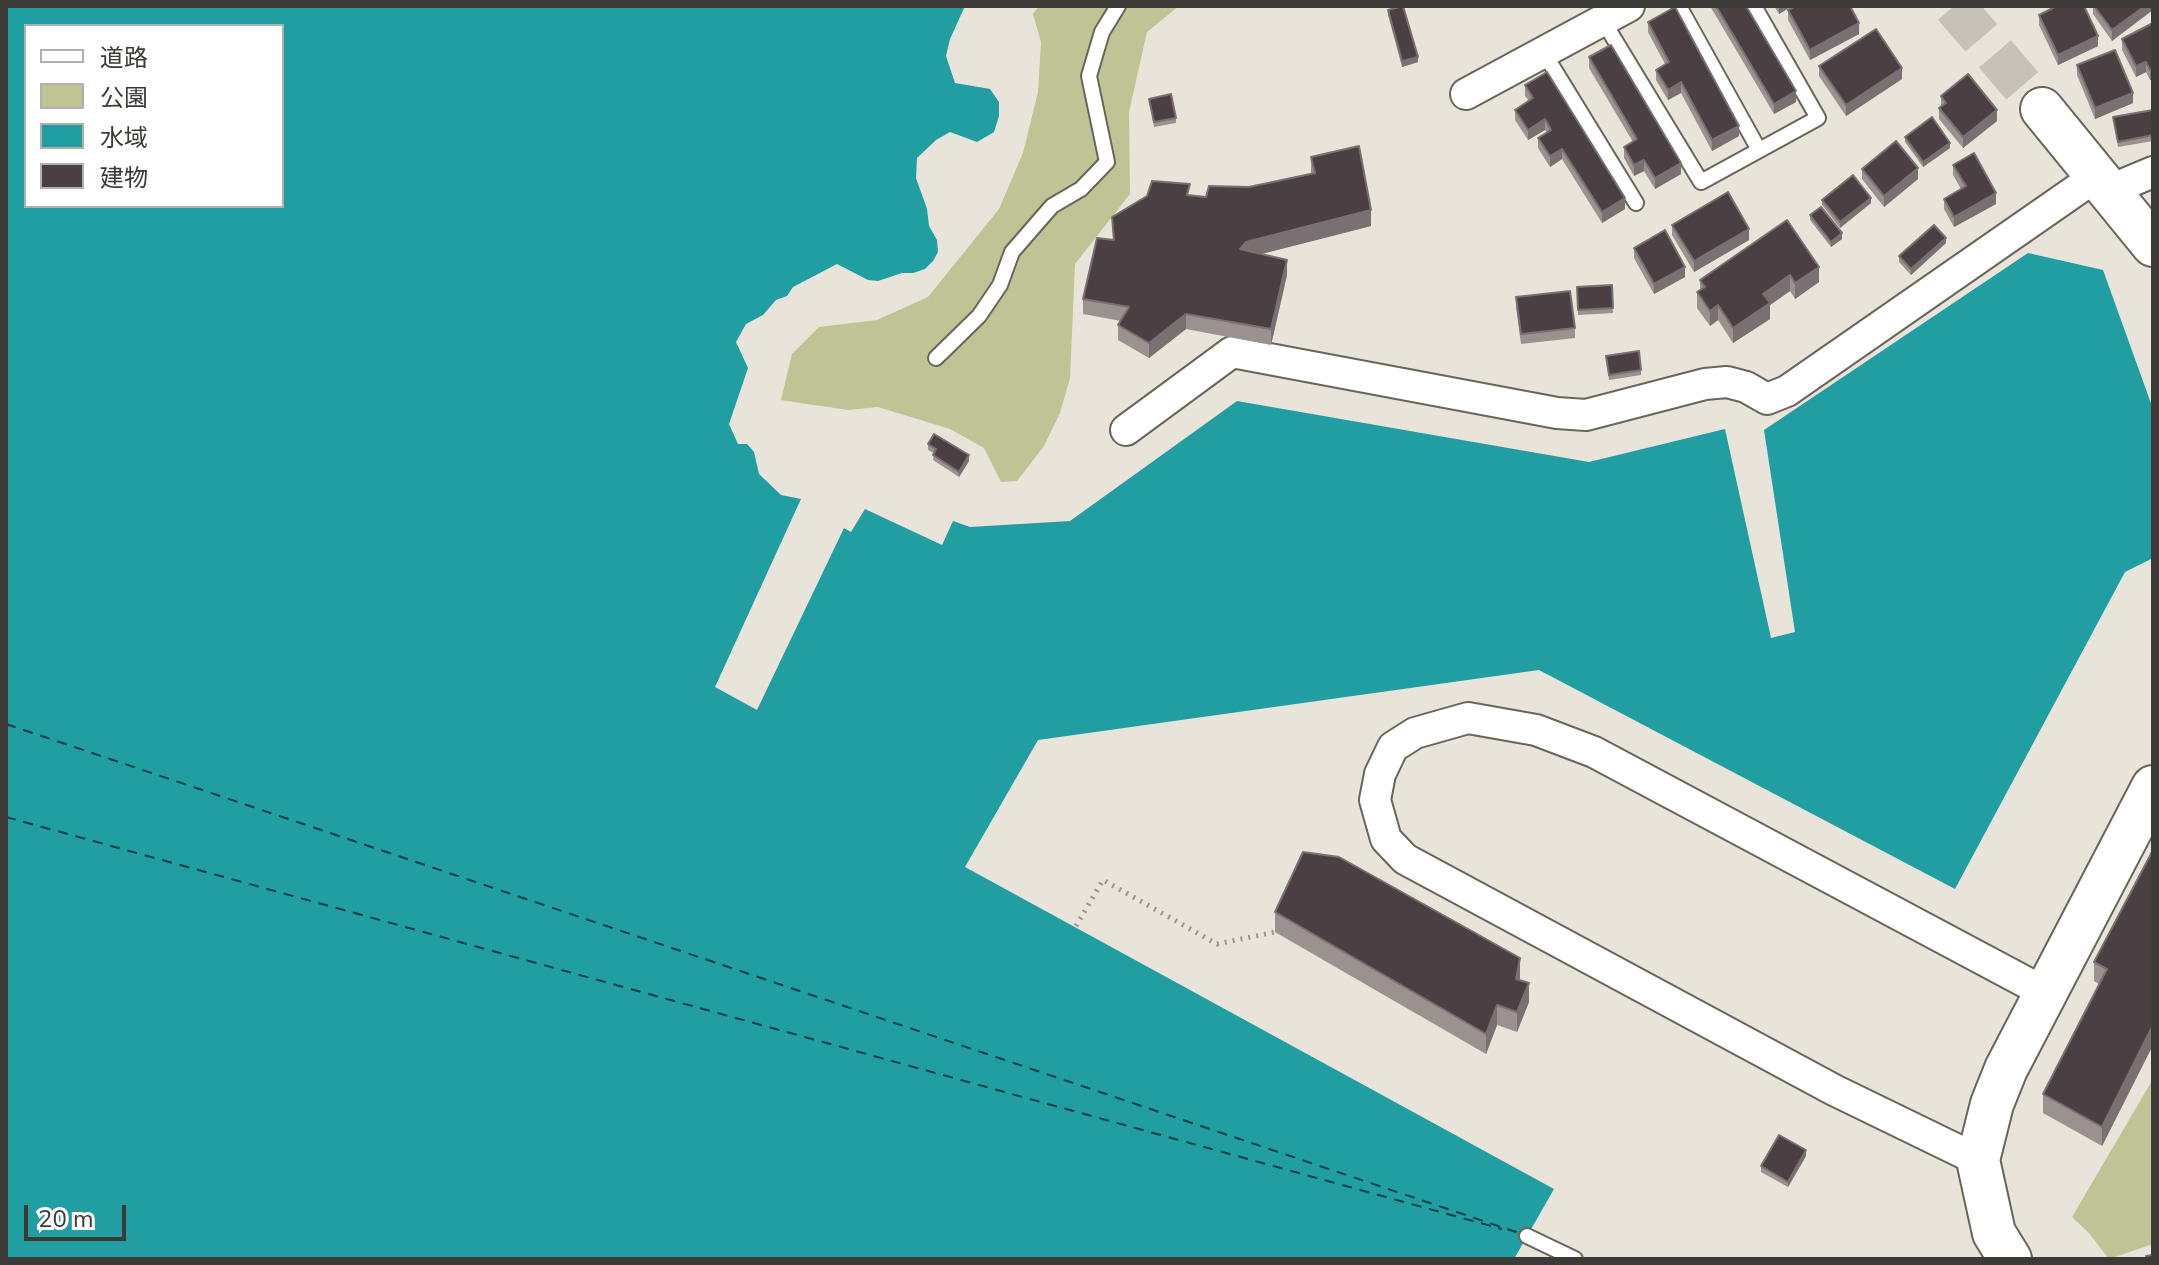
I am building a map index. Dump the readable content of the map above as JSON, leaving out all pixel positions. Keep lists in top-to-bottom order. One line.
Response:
{"legend":["道路","公園","水域","建物"],"scale_bar":"20 m"}
